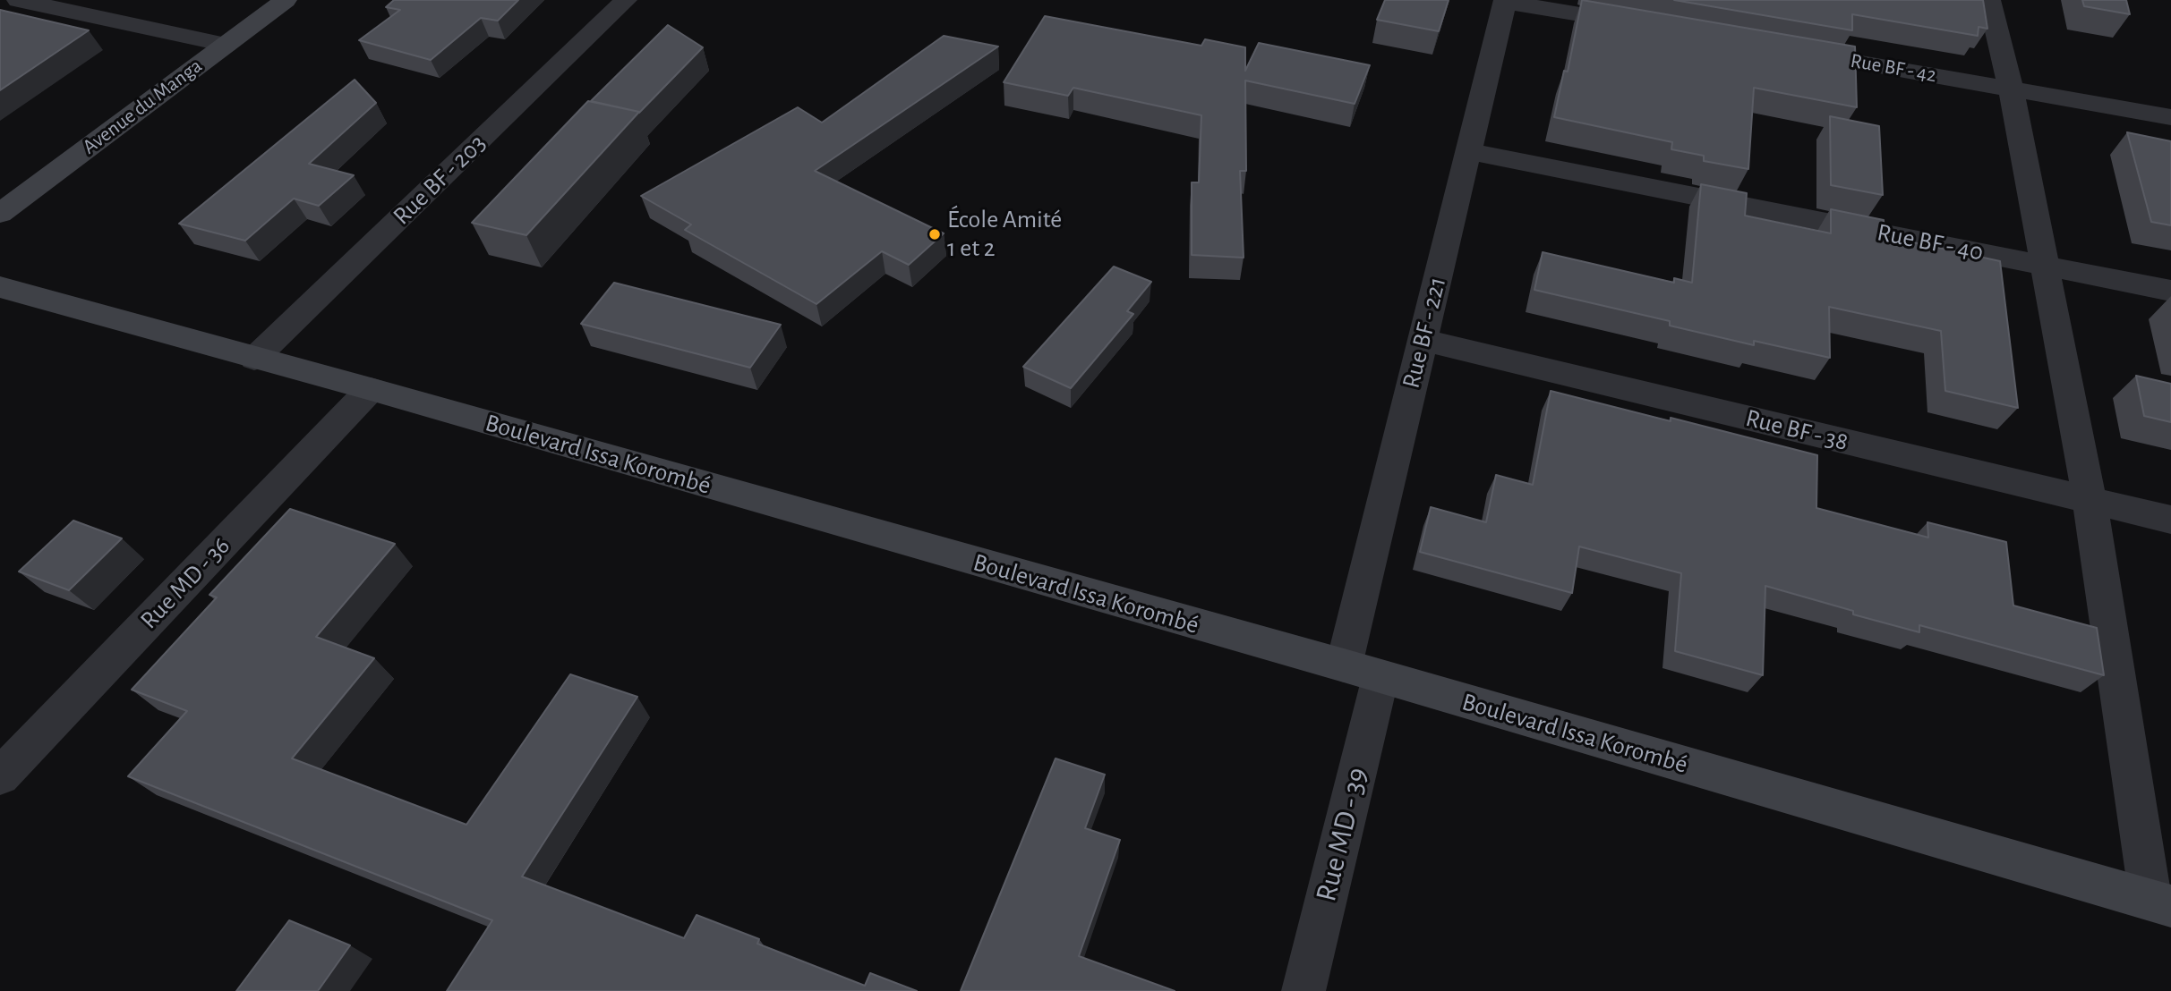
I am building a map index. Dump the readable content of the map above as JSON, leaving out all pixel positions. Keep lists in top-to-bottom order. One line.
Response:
{"streets":{"street":["Rue BF - 42","Avenue du Manga","Rue BF - 203","Rue BF - 40","Rue BF - 221","Rue BF - 38","Boulevard Issa Korombé","Rue MD - 36","Rue MD - 39"]},"crossings":[["Rue BF - 203","Boulevard Issa Korombé"],["Rue BF - 40","Rue BF - 221"],["Rue BF - 221","Rue BF - 38"],["Rue BF - 221","Boulevard Issa Korombé"],["Rue BF - 221","Rue MD - 39"],["Boulevard Issa Korombé","Rue MD - 36"],["Boulevard Issa Korombé","Rue MD - 39"]],"places":["École Amité 1 et 2"]}
